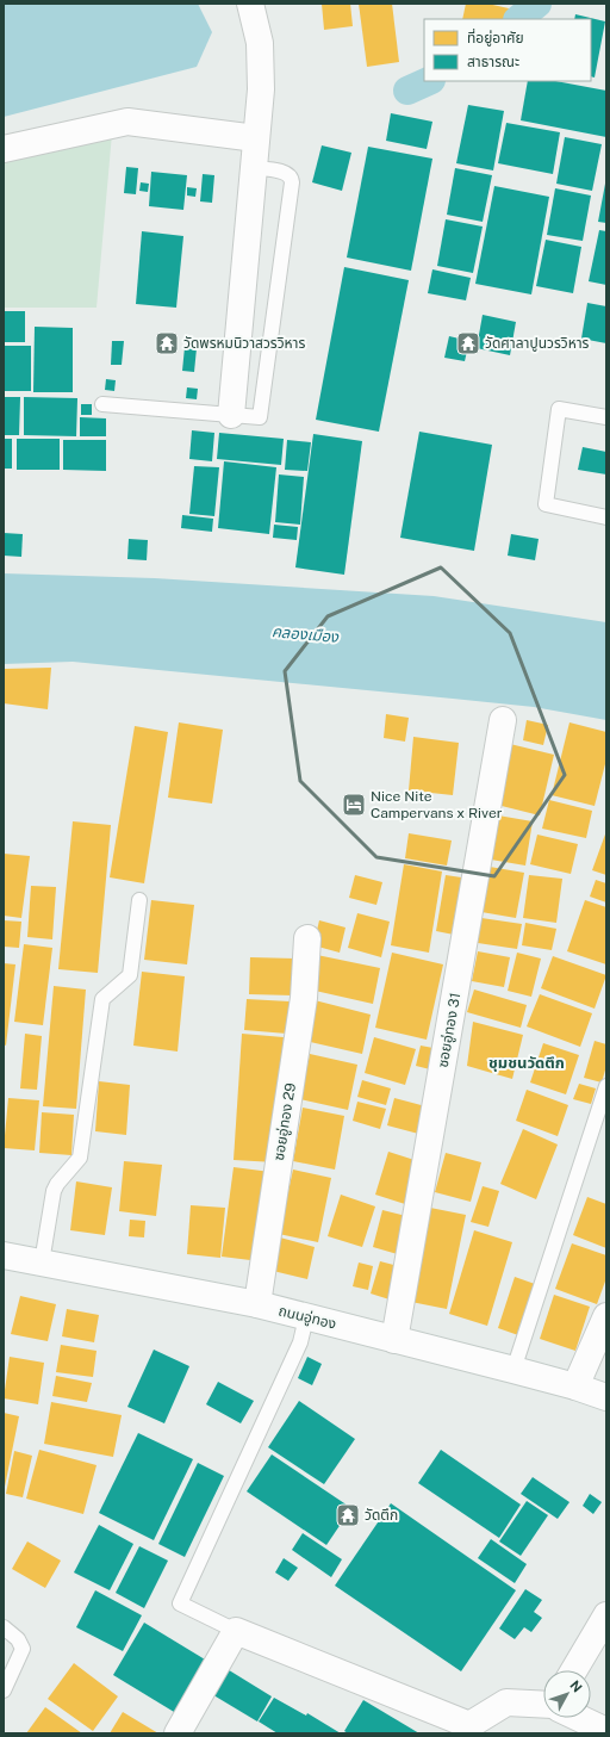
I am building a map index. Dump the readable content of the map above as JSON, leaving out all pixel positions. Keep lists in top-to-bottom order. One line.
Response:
{"streets":{"street":["ซอยอู่ทอง 31","ซอยอู่ทอง 29","ถนนอู่ทอง"]},"crossings":[["ซอยอู่ทอง 31","ถนนอู่ทอง"],["ซอยอู่ทอง 29","ถนนอู่ทอง"]],"districts":["ชุมชนวัดตึก"],"water":["คลองเมือง"],"places":{"temple":["วัดพรหมนิวาสวรวิหาร","วัดศาลาปูนวรวิหาร","วัดตึก"],"hotel":["Nice Nite Campervans x River"]},"legend":["ที่อยู่อาศัย","สาธารณะ"],"north":"top right"}
